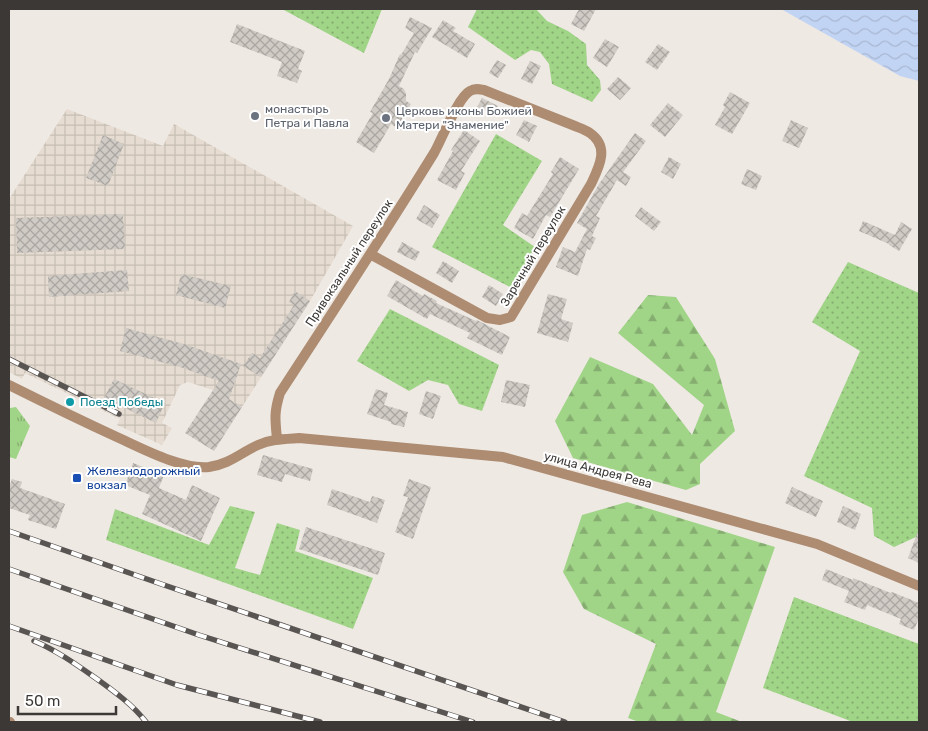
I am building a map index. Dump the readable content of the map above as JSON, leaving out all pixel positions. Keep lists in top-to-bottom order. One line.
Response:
{"streets":{"street":["Заречный переулок","Привокзальный переулок","улица Андрея Рева"]},"crossings":[["Заречный переулок","Привокзальный переулок"],["Привокзальный переулок","улица Андрея Рева"]],"places":{"other":["монастырь Петра и Павла","Церковь иконы Божией Матери \"Знамение\"","Поезд Победы"],"transit":["Железнодорожный вокзал"]},"scale_bar":"50 m"}
